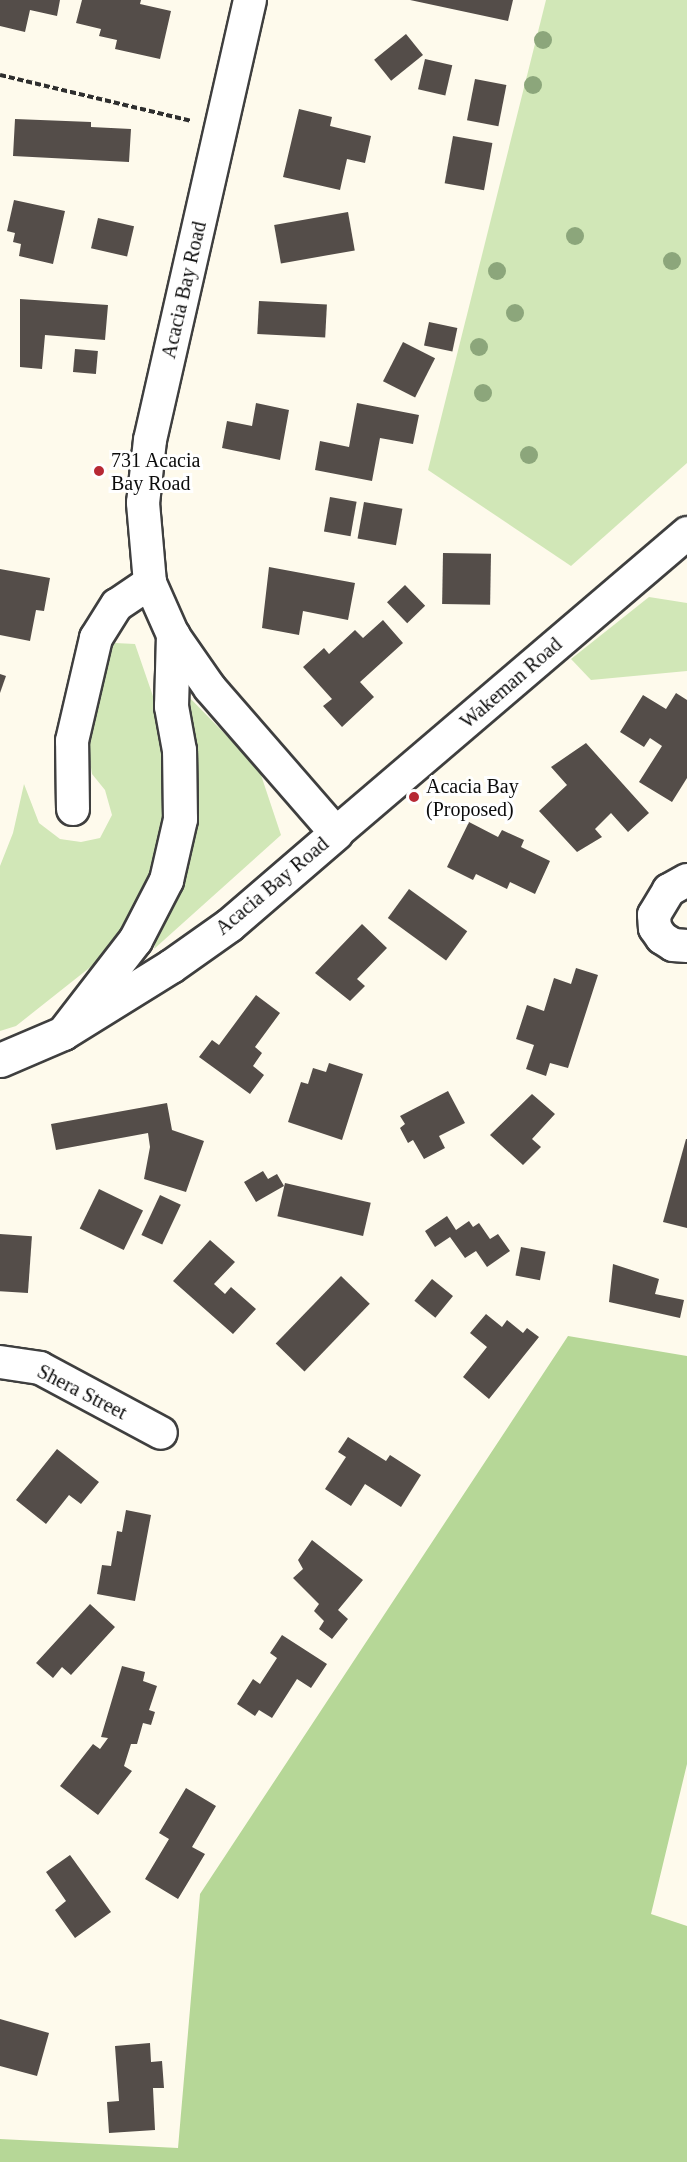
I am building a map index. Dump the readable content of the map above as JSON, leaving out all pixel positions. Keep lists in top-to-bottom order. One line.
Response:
{"streets":{"street":["Acacia Bay Road","Wakeman Road","Shera Street"]},"crossings":[["Acacia Bay Road","Wakeman Road"]],"places":["731 Acacia Bay Road","Acacia Bay (Proposed)"]}
